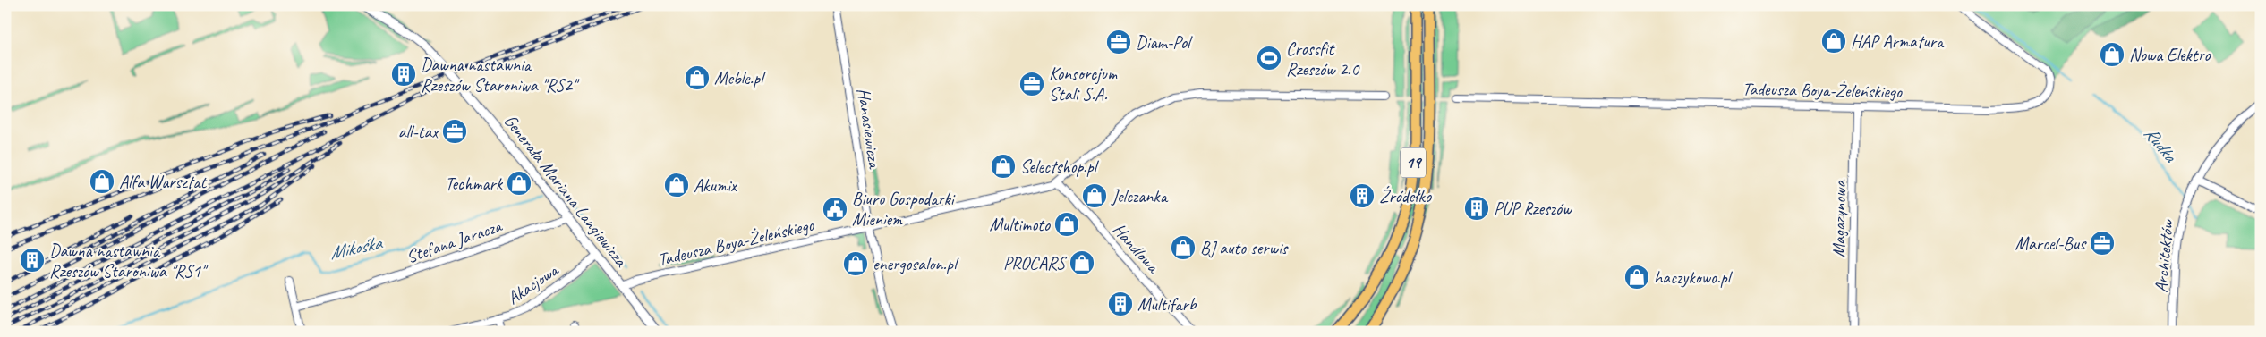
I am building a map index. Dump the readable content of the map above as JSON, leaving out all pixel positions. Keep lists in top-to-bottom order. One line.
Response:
{"streets":{"main road":["19"],"street":["Tadeusza Boya-Żeleńskiego","Hanasiewicza","Generała Mariana Langiewicza","Magazynowa","Stefana Jaracza","Handlowa","Architektów","Akacjowa"]},"crossings":[["Tadeusza Boya-Żeleńskiego","Hanasiewicza"],["Tadeusza Boya-Żeleńskiego","Generała Mariana Langiewicza"],["Tadeusza Boya-Żeleńskiego","Magazynowa"],["Tadeusza Boya-Żeleńskiego","Handlowa"],["Generała Mariana Langiewicza","Stefana Jaracza"],["Generała Mariana Langiewicza","Akacjowa"]],"water":["Rudka","Mikośka"],"places":{"shop":["HAP Armatura","Nowa Elektro","Meble.pl","Selectshop.pl","Alfa Warsztat","Techmark","Akumix","Jelczanka","Multimoto","BJ auto serwis","PROCARS","energosalon.pl","haczykowo.pl"],"office":["Diam-Pol","Konsorcjum Stali S.A.","all-tax","Marcel-Bus"],"sports":["Crossfit Rzeszów 2.0"],"building":["Dawna nastawnia Rzeszów Staroniwa \"RS2\"","Źródełko","PUP Rzeszów","Dawna nastawnia Rzeszów Staroniwa \"RS1\"","Multifarb"],"public building":["Biuro Gospodarki Mieniem"]}}
